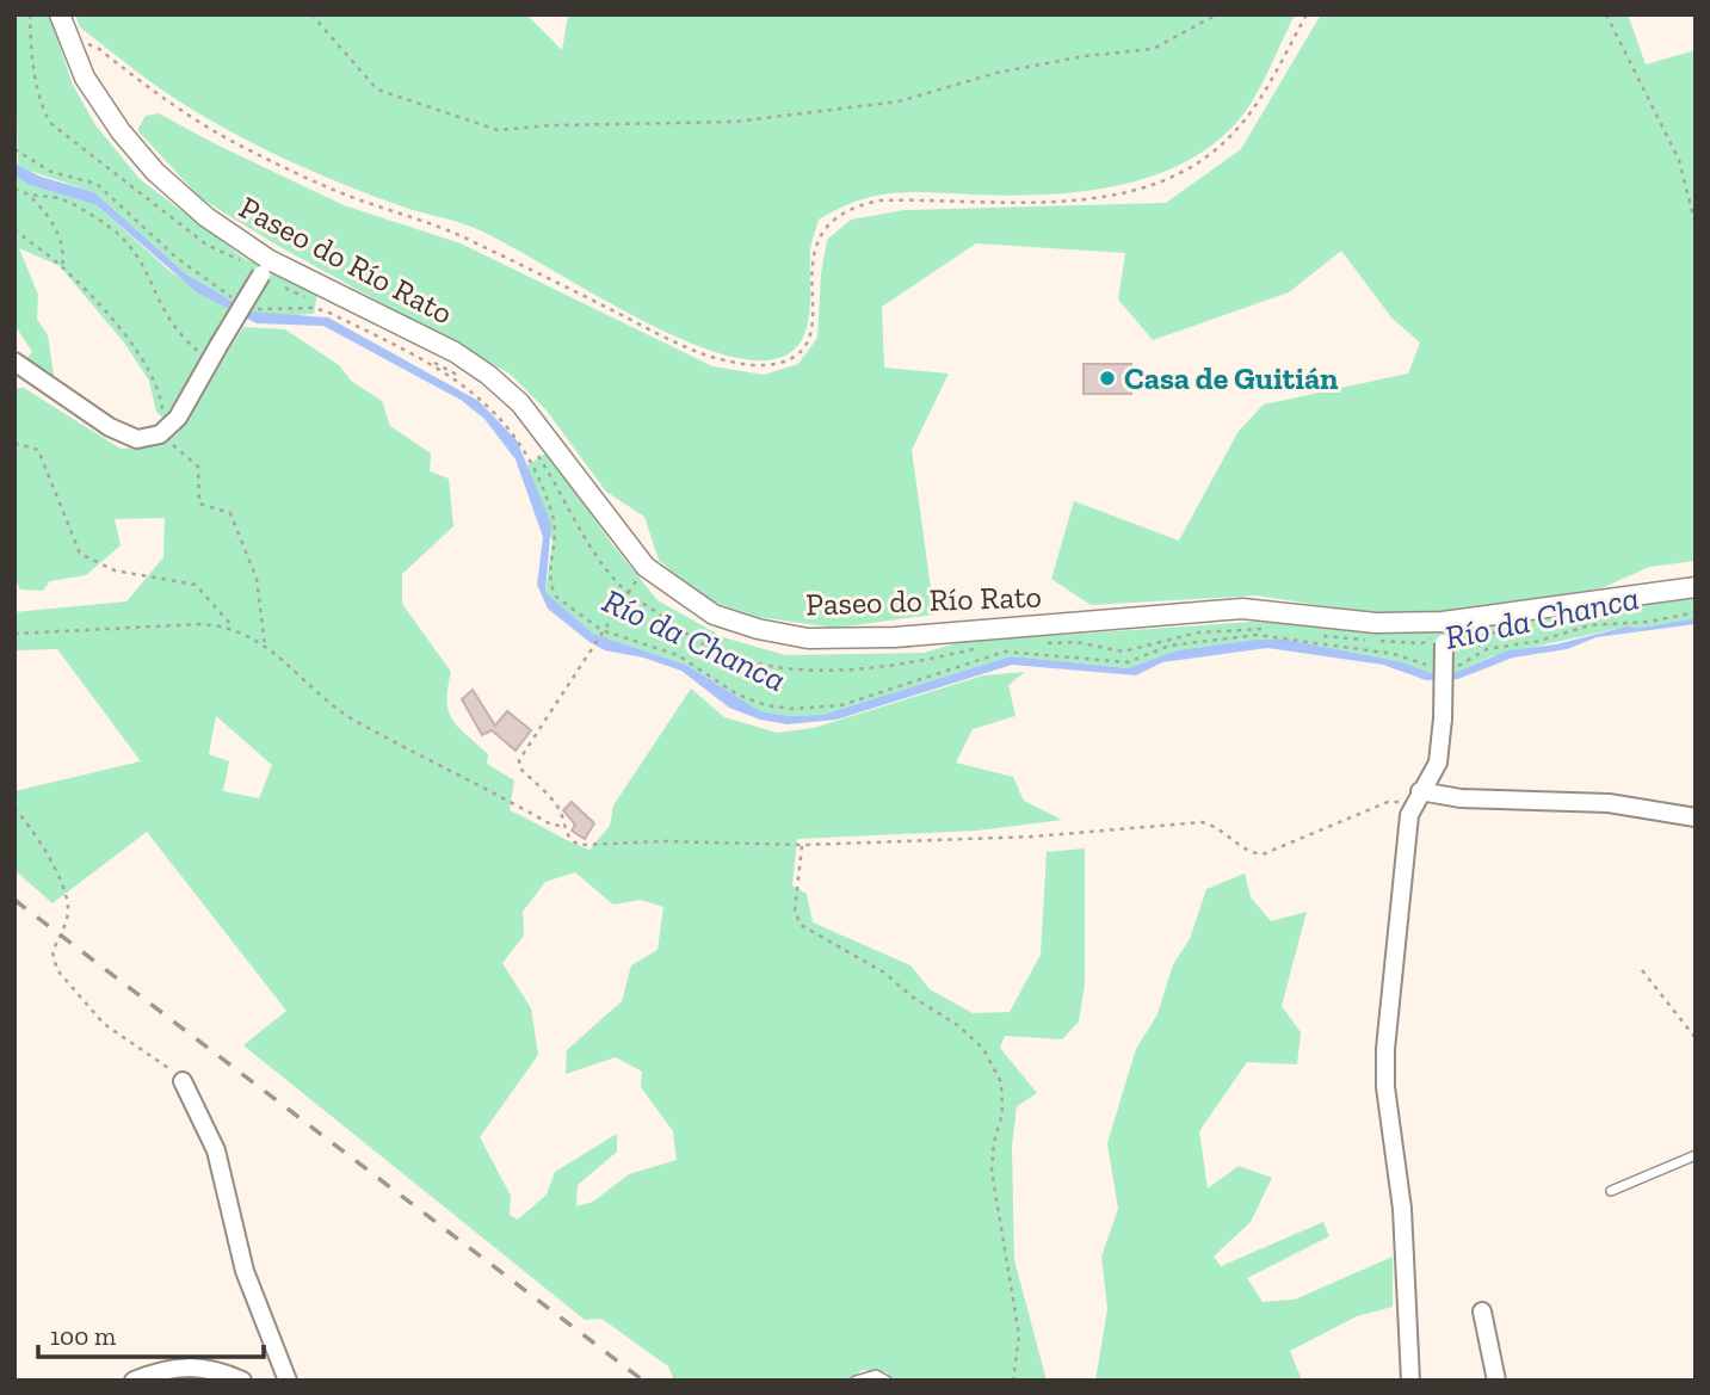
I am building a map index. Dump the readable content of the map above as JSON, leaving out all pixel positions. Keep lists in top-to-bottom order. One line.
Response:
{"streets":{"street":["Paseo do Río Rato"]},"water":["Río da Chanca"],"places":["Casa de Guitián"],"scale_bar":"100 m"}
